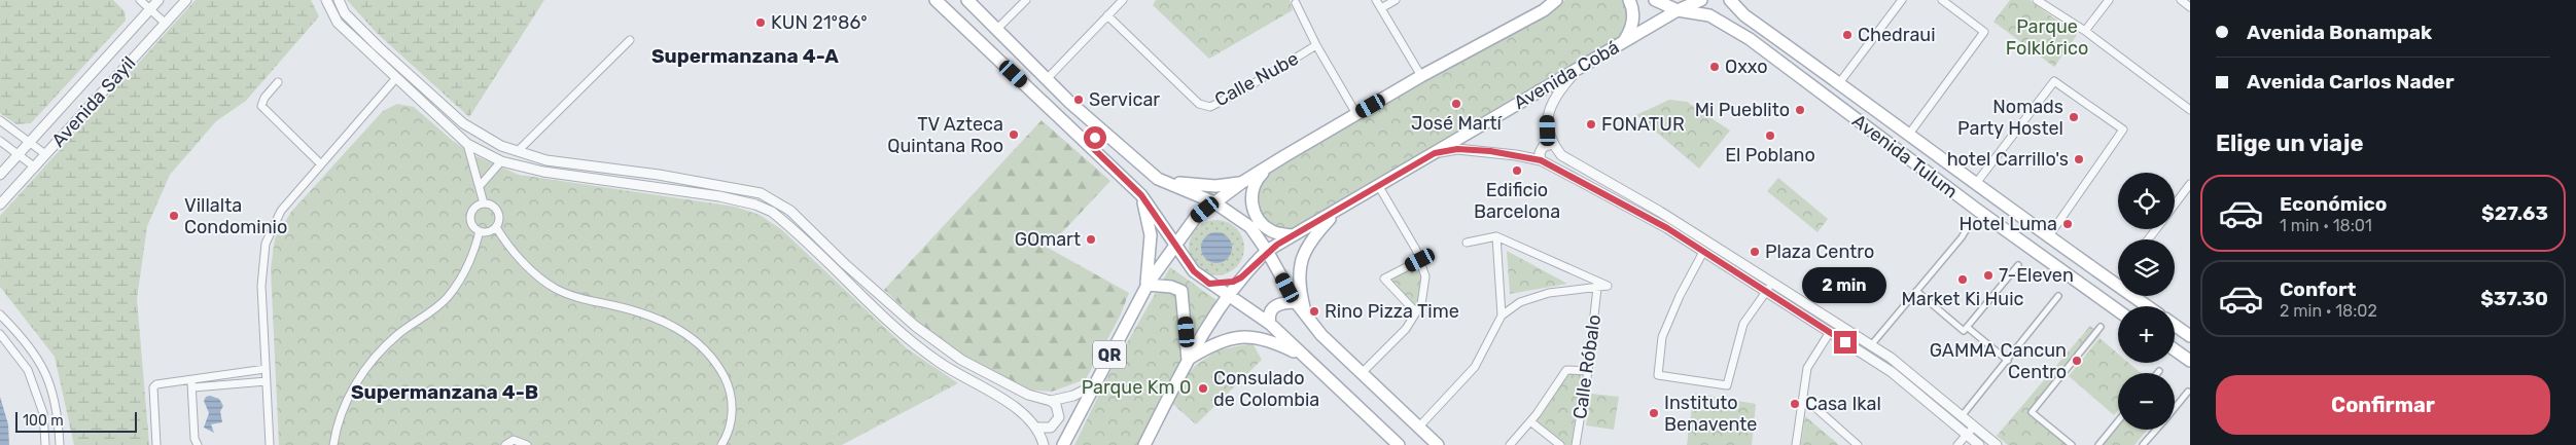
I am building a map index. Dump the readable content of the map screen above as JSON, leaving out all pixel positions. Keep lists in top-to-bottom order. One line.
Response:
{"streets":{"main road":["Avenida Cobá","Avenida Tulum","QR"],"street":["Calle Nube","Avenida Sayil","Calle Róbalo"]},"crossings":[["Avenida Cobá","Avenida Tulum"]],"districts":["Supermanzana 4-A","Supermanzana 4-B"],"parks":["Parque Folklórico","Parque Km 0"],"places":["KUN 21º86º","Chedraui","Oxxo","Servicar","José Martí","Mi Pueblito","Nomads Party Hostel","FONATUR","TV Azteca Quintana Roo","El Poblano","hotel Carrillo's","Edificio Barcelona","Villalta Condominio","Hotel Luma","GOmart","Plaza Centro","7-Eleven","Market Ki Huic","Rino Pizza Time","GAMMA Cancun Centro","Consulado de Colombia","Casa Ikal","Instituto Benavente"],"scale_bar":"100 m","page":{"banner":["Avenida Bonampak","Avenida Carlos Nader"],"heading":"Elige un viaje","map_buttons":["+","−"],"list":[{"name":"Económico","note":"1 min · 18:01","value":"$27.63"},{"name":"Confort","note":"2 min · 18:02","value":"$37.30"}],"bubble":"2 min","buttons":"Confirmar","scale":"100 m"}}
